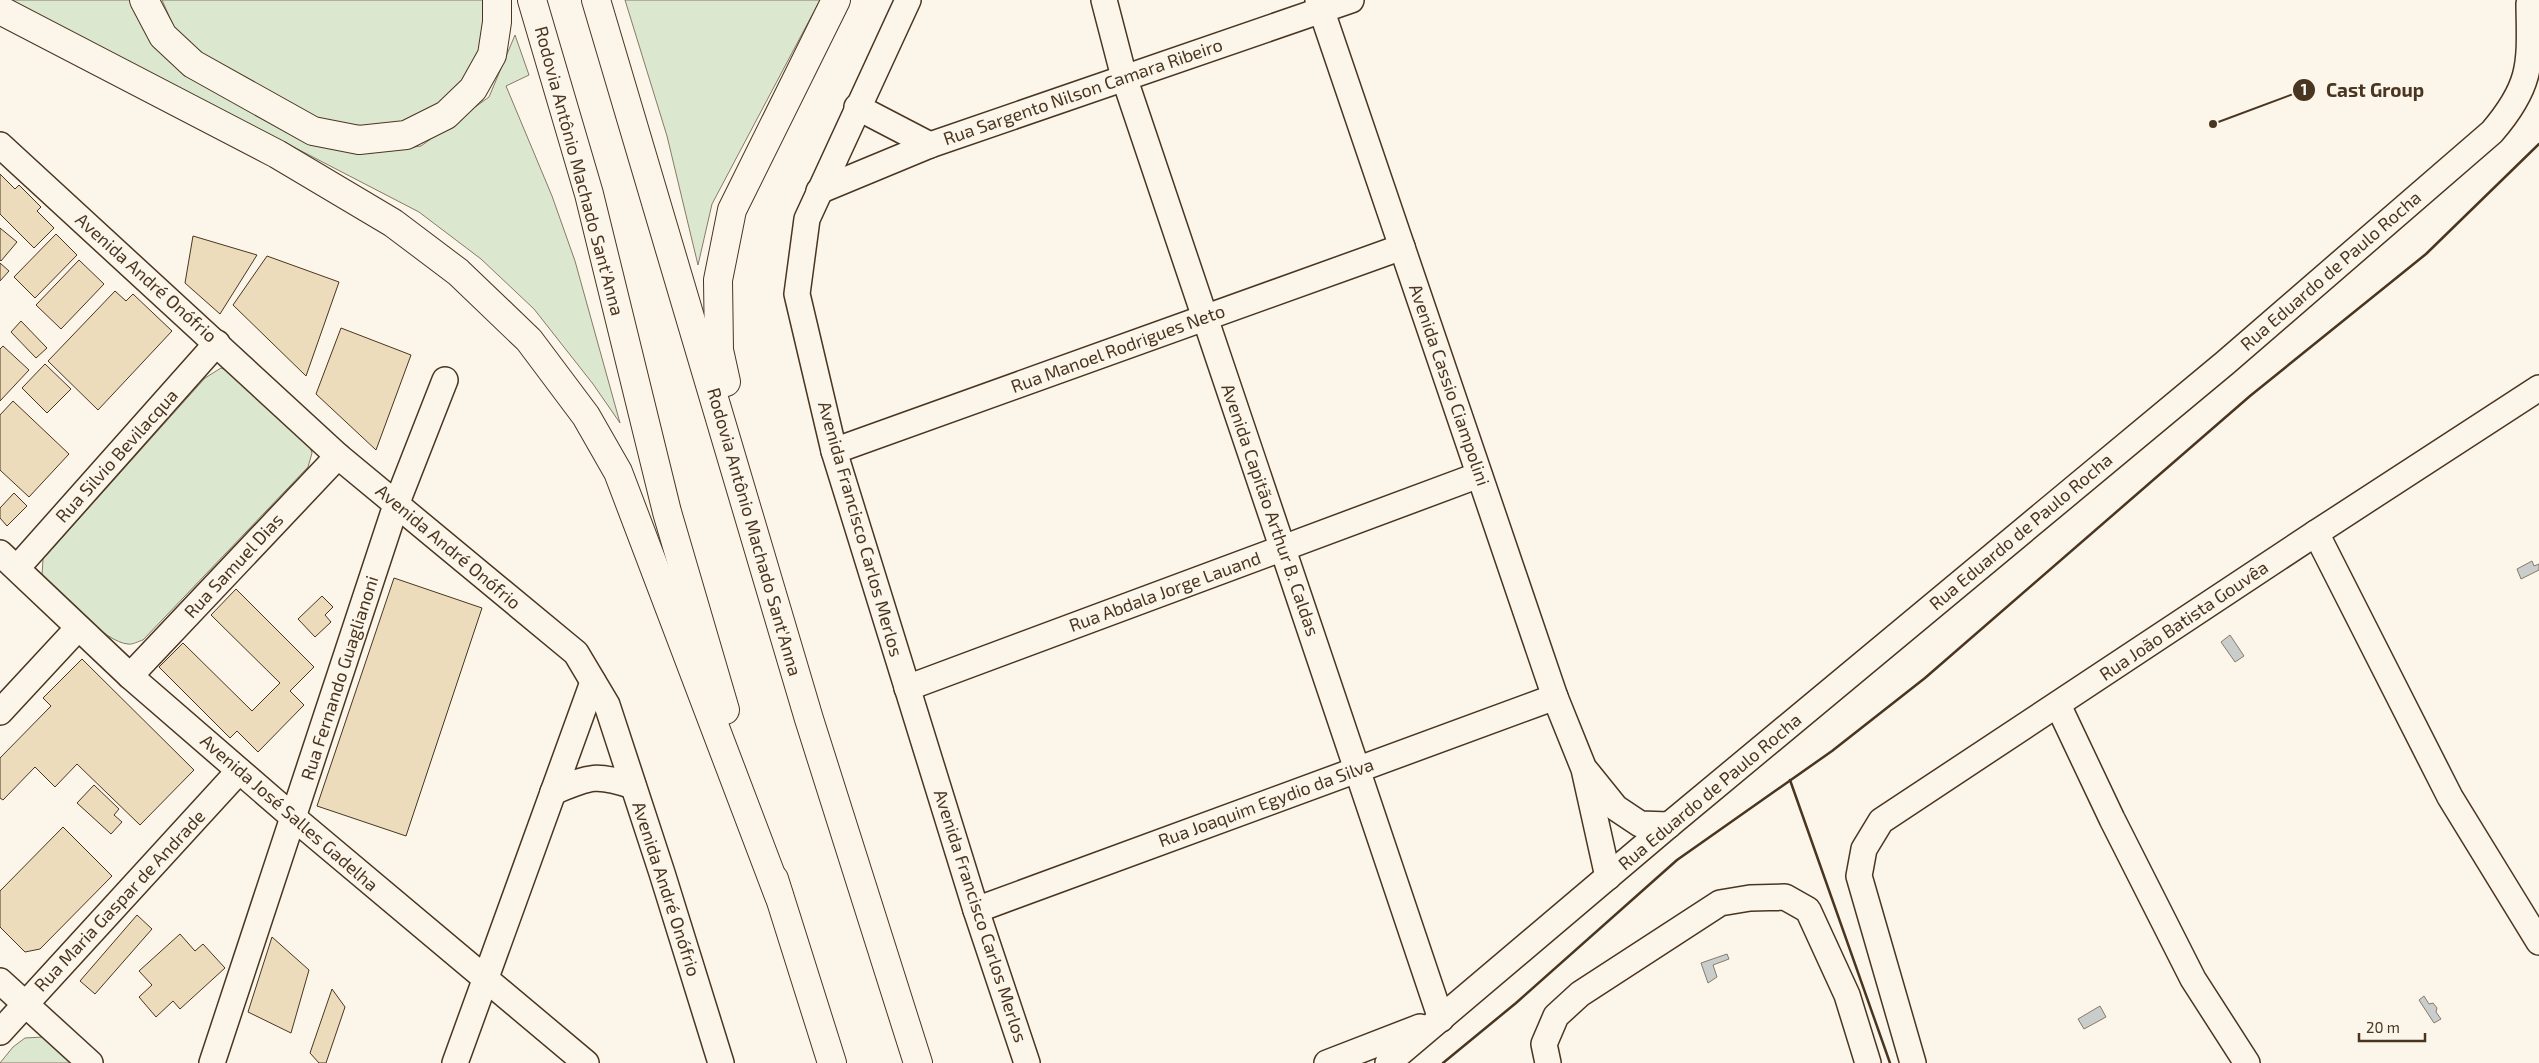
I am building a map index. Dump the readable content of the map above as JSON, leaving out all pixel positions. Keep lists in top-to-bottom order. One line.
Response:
{"streets":{"highway":["Rodovia Antônio Machado Sant'Anna"],"street":["Rua Sargento Nilson Camara Ribeiro","Rua Eduardo de Paulo Rocha","Avenida André Onófrio","Rua Manoel Rodrigues Neto","Avenida Cassio Ciampolini","Rua Silvio Bevilacqua","Avenida Capitão Arthur B. Caldas","Avenida Francisco Carlos Merlos","Rua Samuel Dias","Rua Abdala Jorge Lauand","Rua João Batista Gouvêa","Rua Fernando Guaglianoni","Rua Joaquim Egydio da Silva","Avenida José Salles Gadelha","Rua Maria Gaspar de Andrade"]},"crossings":[["Rua Sargento Nilson Camara Ribeiro","Avenida Cassio Ciampolini"],["Rua Sargento Nilson Camara Ribeiro","Avenida Capitão Arthur B. Caldas"],["Rua Sargento Nilson Camara Ribeiro","Avenida Francisco Carlos Merlos"],["Rua Eduardo de Paulo Rocha","Avenida Capitão Arthur B. Caldas"],["Avenida André Onófrio","Rua Silvio Bevilacqua"],["Avenida André Onófrio","Rua Samuel Dias"],["Avenida André Onófrio","Rua Fernando Guaglianoni"],["Rua Manoel Rodrigues Neto","Avenida Cassio Ciampolini"],["Rua Manoel Rodrigues Neto","Avenida Capitão Arthur B. Caldas"],["Rua Manoel Rodrigues Neto","Avenida Francisco Carlos Merlos"],["Avenida Cassio Ciampolini","Rua Abdala Jorge Lauand"],["Avenida Cassio Ciampolini","Rua Joaquim Egydio da Silva"],["Rua Silvio Bevilacqua","Avenida José Salles Gadelha"],["Avenida Capitão Arthur B. Caldas","Rua Abdala Jorge Lauand"],["Avenida Capitão Arthur B. Caldas","Rua Joaquim Egydio da Silva"],["Avenida Francisco Carlos Merlos","Rua Abdala Jorge Lauand"],["Avenida Francisco Carlos Merlos","Rua Joaquim Egydio da Silva"],["Rua Samuel Dias","Avenida José Salles Gadelha"],["Rua Fernando Guaglianoni","Avenida José Salles Gadelha"],["Avenida José Salles Gadelha","Rua Maria Gaspar de Andrade"]],"places":["Cast Group"],"scale_bar":"20 m"}
